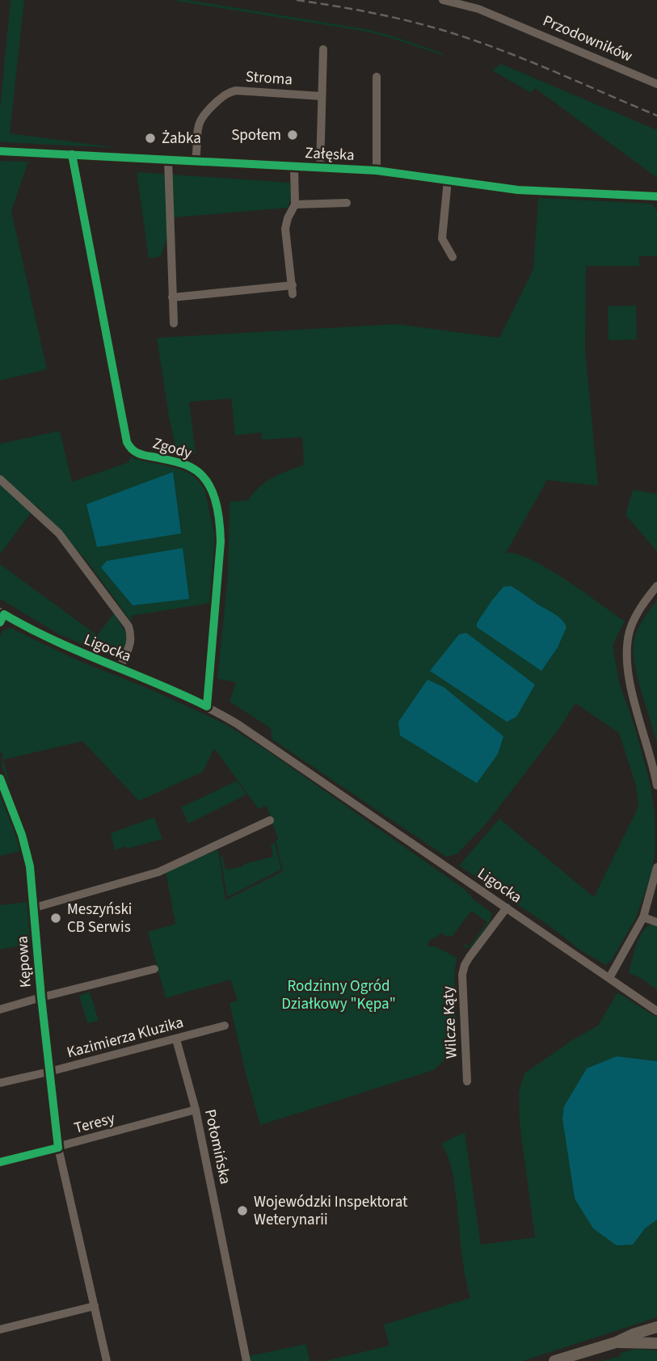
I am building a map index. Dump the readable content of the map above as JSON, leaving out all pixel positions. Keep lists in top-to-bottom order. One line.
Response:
{"streets":{"street":["Przodowników","Stroma","Załęska","Zgody","Ligocka","Kępowa","Wilcze Kąty","Kazimierza Kluzika","Teresy","Połomińska"]},"crossings":[["Stroma","Załęska"],["Załęska","Zgody"],["Zgody","Ligocka"],["Ligocka","Wilcze Kąty"],["Kępowa","Kazimierza Kluzika"],["Kępowa","Teresy"],["Kazimierza Kluzika","Połomińska"],["Teresy","Połomińska"]],"parks":["Rodzinny Ogród Działkowy \"Kępa\""],"places":["Społem","Żabka","Meszyński CB Serwis","Wojewódzki Inspektorat Weterynarii"]}
